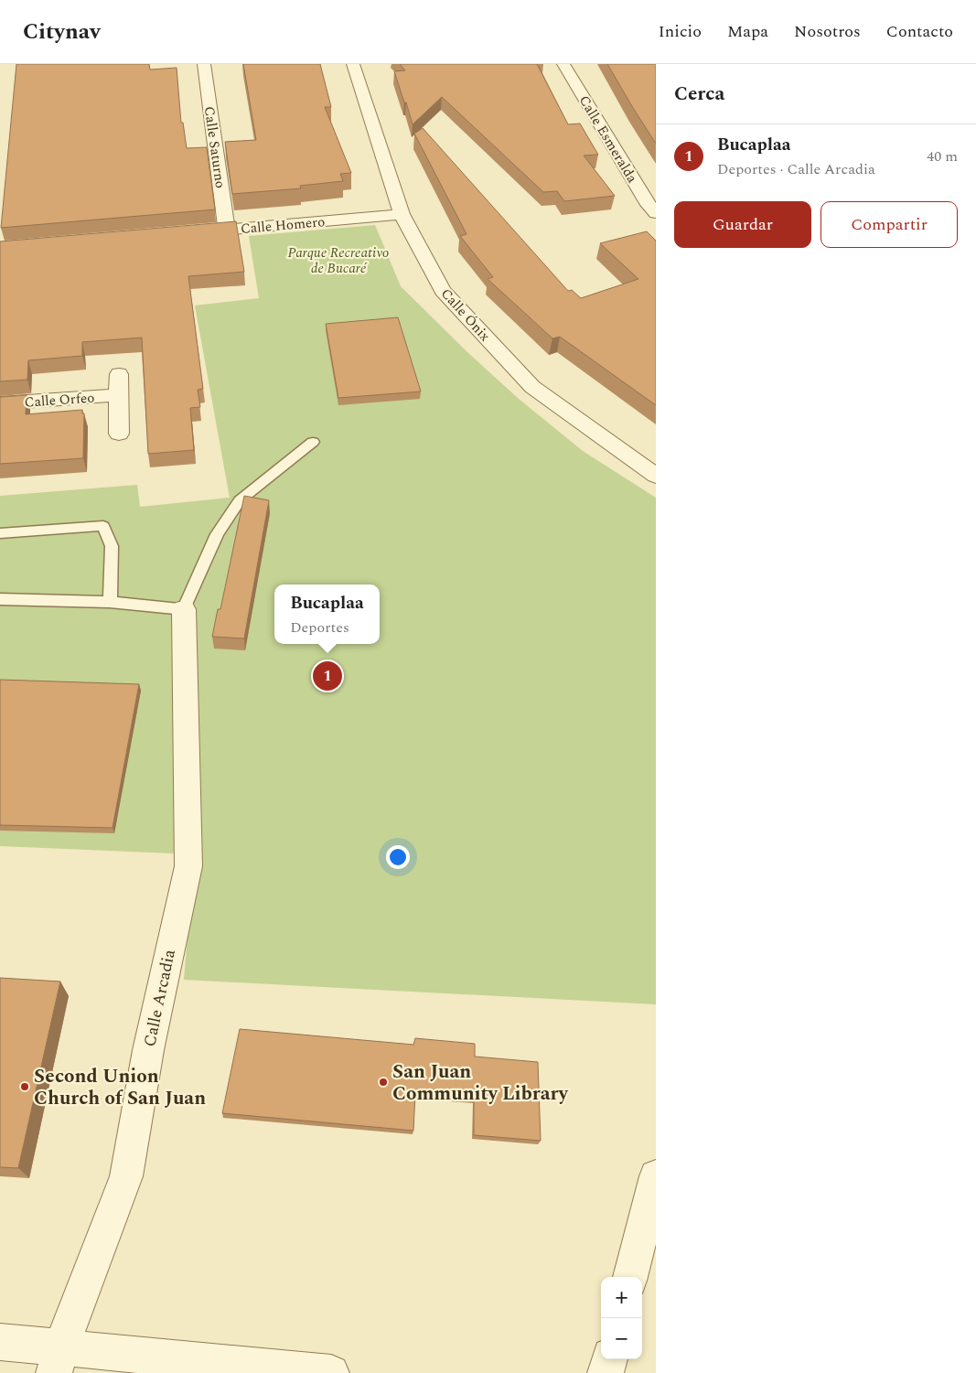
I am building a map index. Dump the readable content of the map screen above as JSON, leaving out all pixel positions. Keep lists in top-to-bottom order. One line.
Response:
{"streets":{"street":["Calle Esmeralda","Calle Saturno","Calle Homero","Calle Ónix","Calle Orfeo","Calle Arcadia"]},"crossings":[["Calle Saturno","Calle Homero"],["Calle Homero","Calle Ónix"]],"parks":["Parque Recreativo de Bucaré"],"places":["San Juan Community Library","Second Union Church of San Juan"],"page":{"header":"Citynav","nav":["Inicio","Mapa","Nosotros","Contacto"],"heading":"Cerca","list":[{"mark":"1","name":"Bucaplaa","note":"Deportes · Calle Arcadia","value":"40 m"}],"buttons":["Guardar","Compartir"],"popup":["Bucaplaa","Deportes"],"pins":"1","map_buttons":["+","−"]}}
